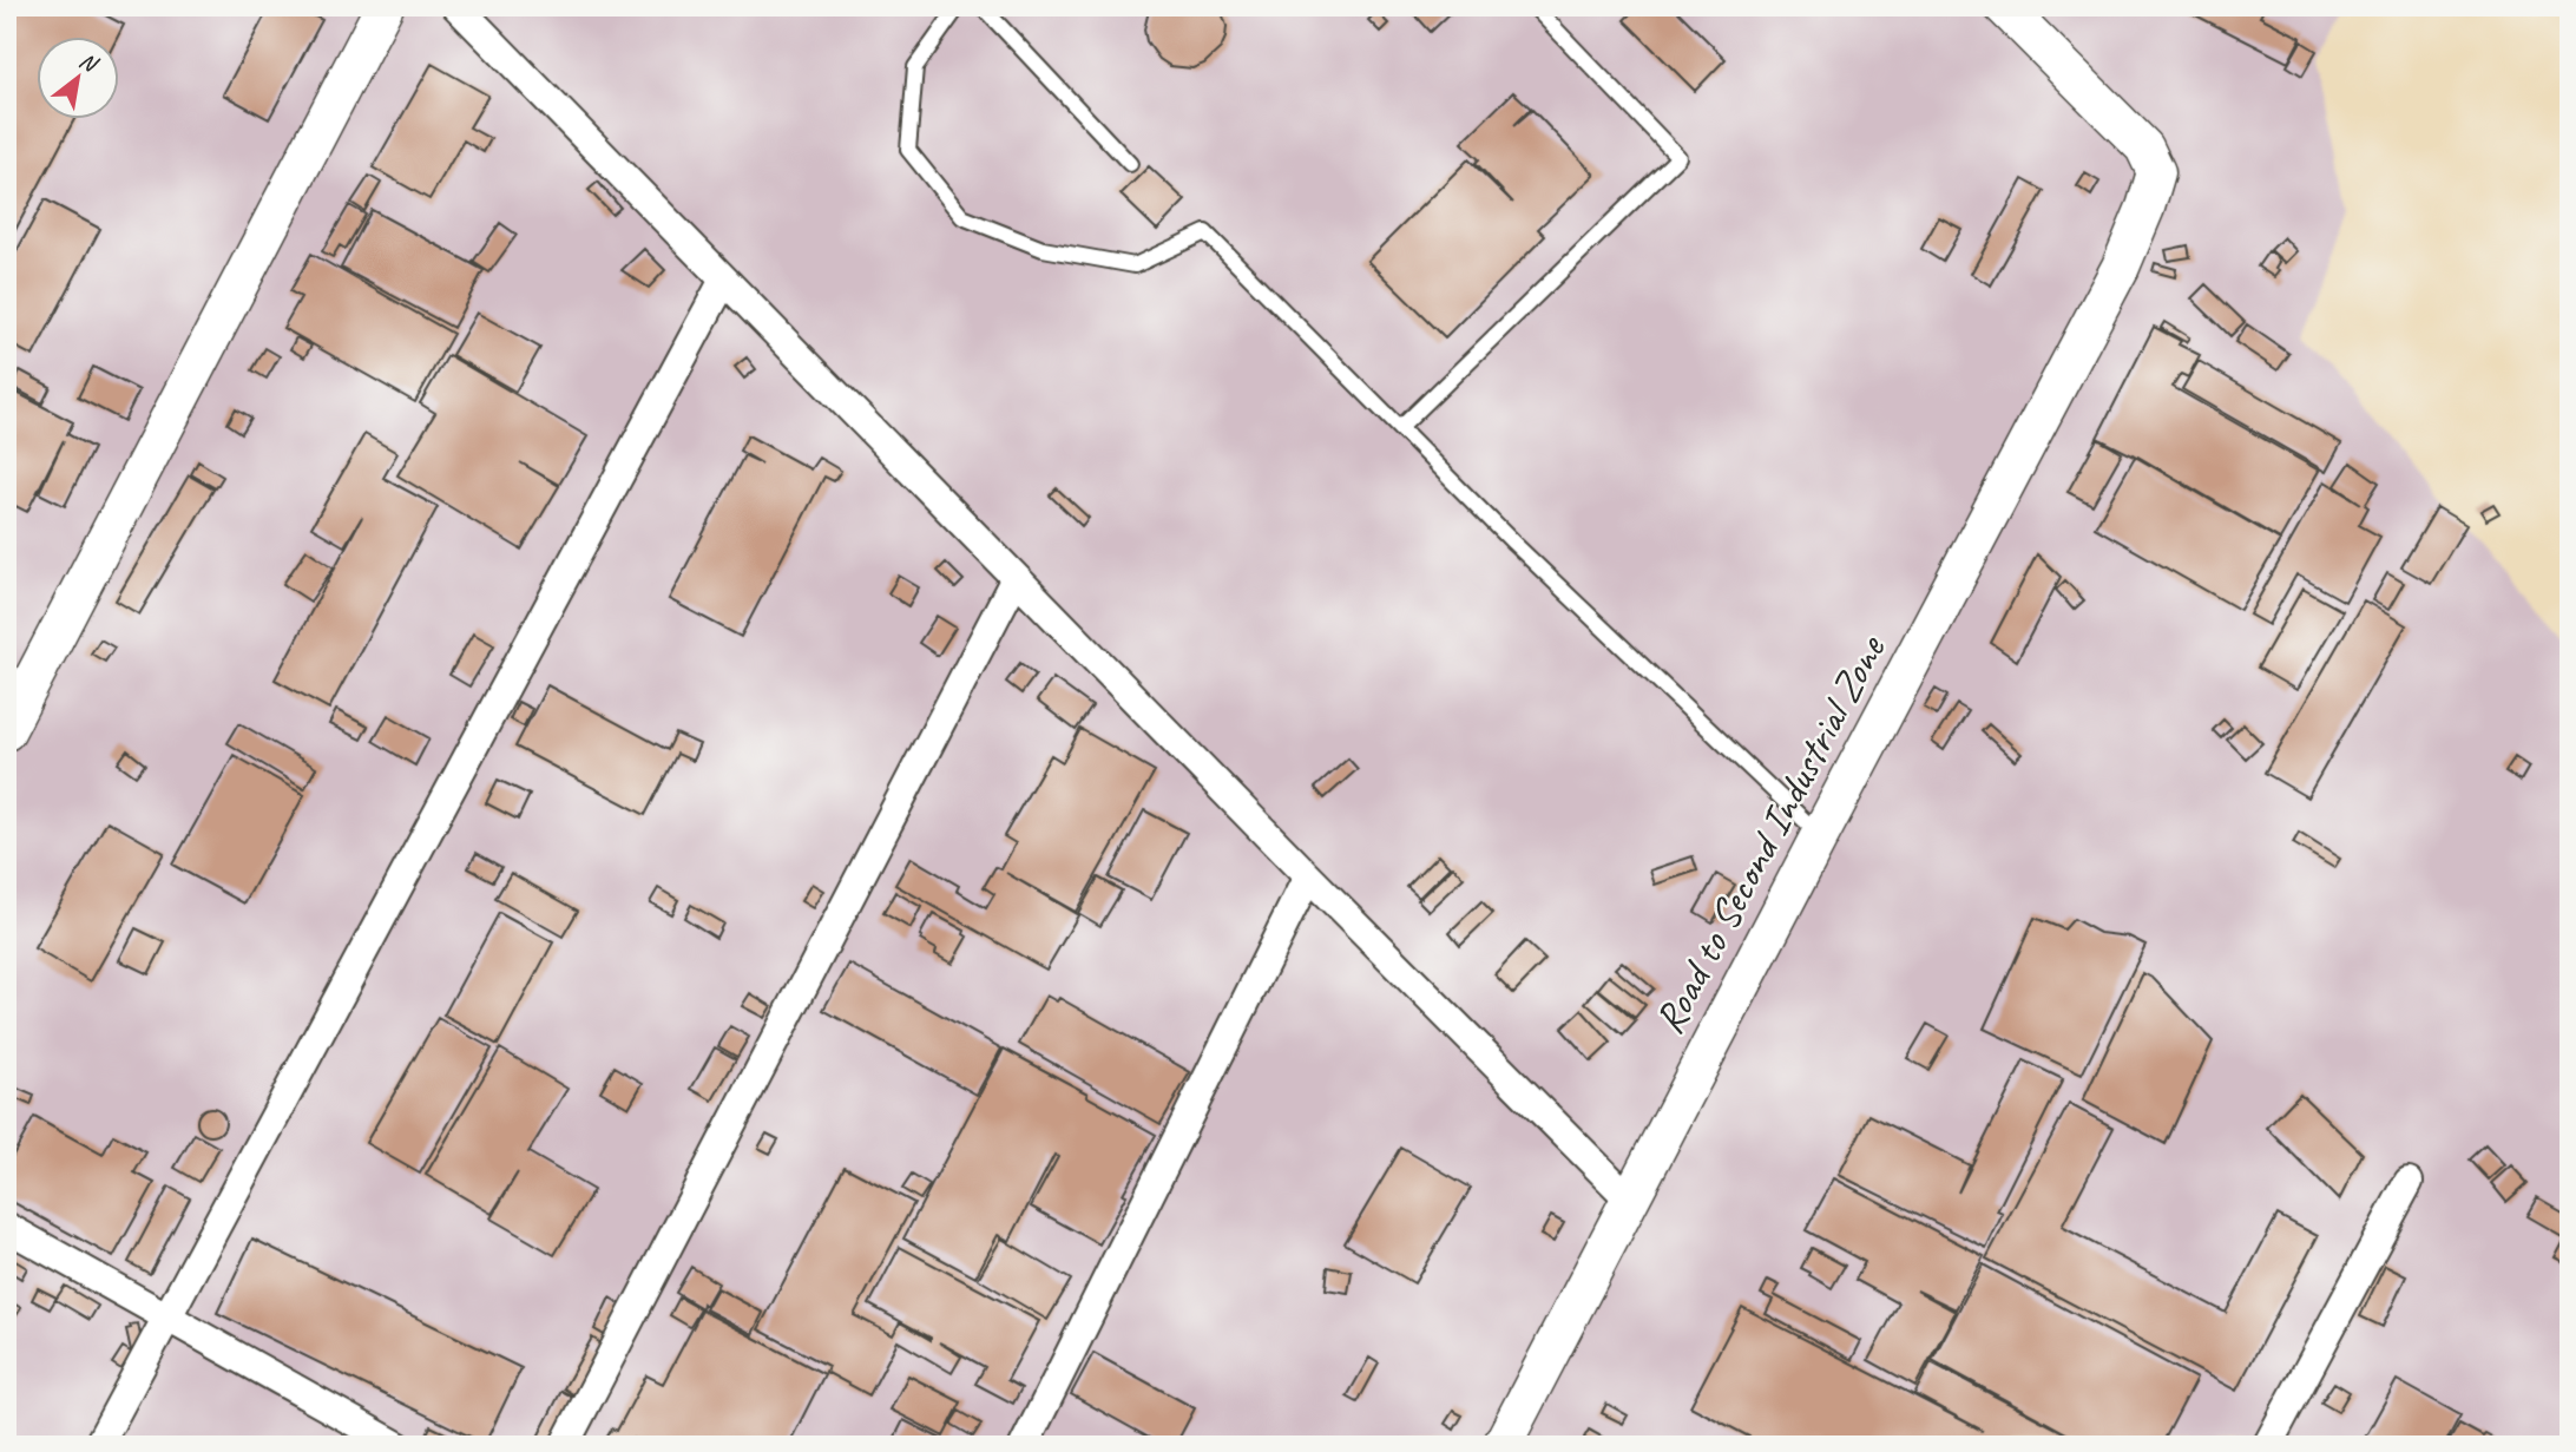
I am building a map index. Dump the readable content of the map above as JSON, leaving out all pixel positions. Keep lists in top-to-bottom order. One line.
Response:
{"streets":{"street":["Road to Second Industrial Zone"]},"north":"top right"}
